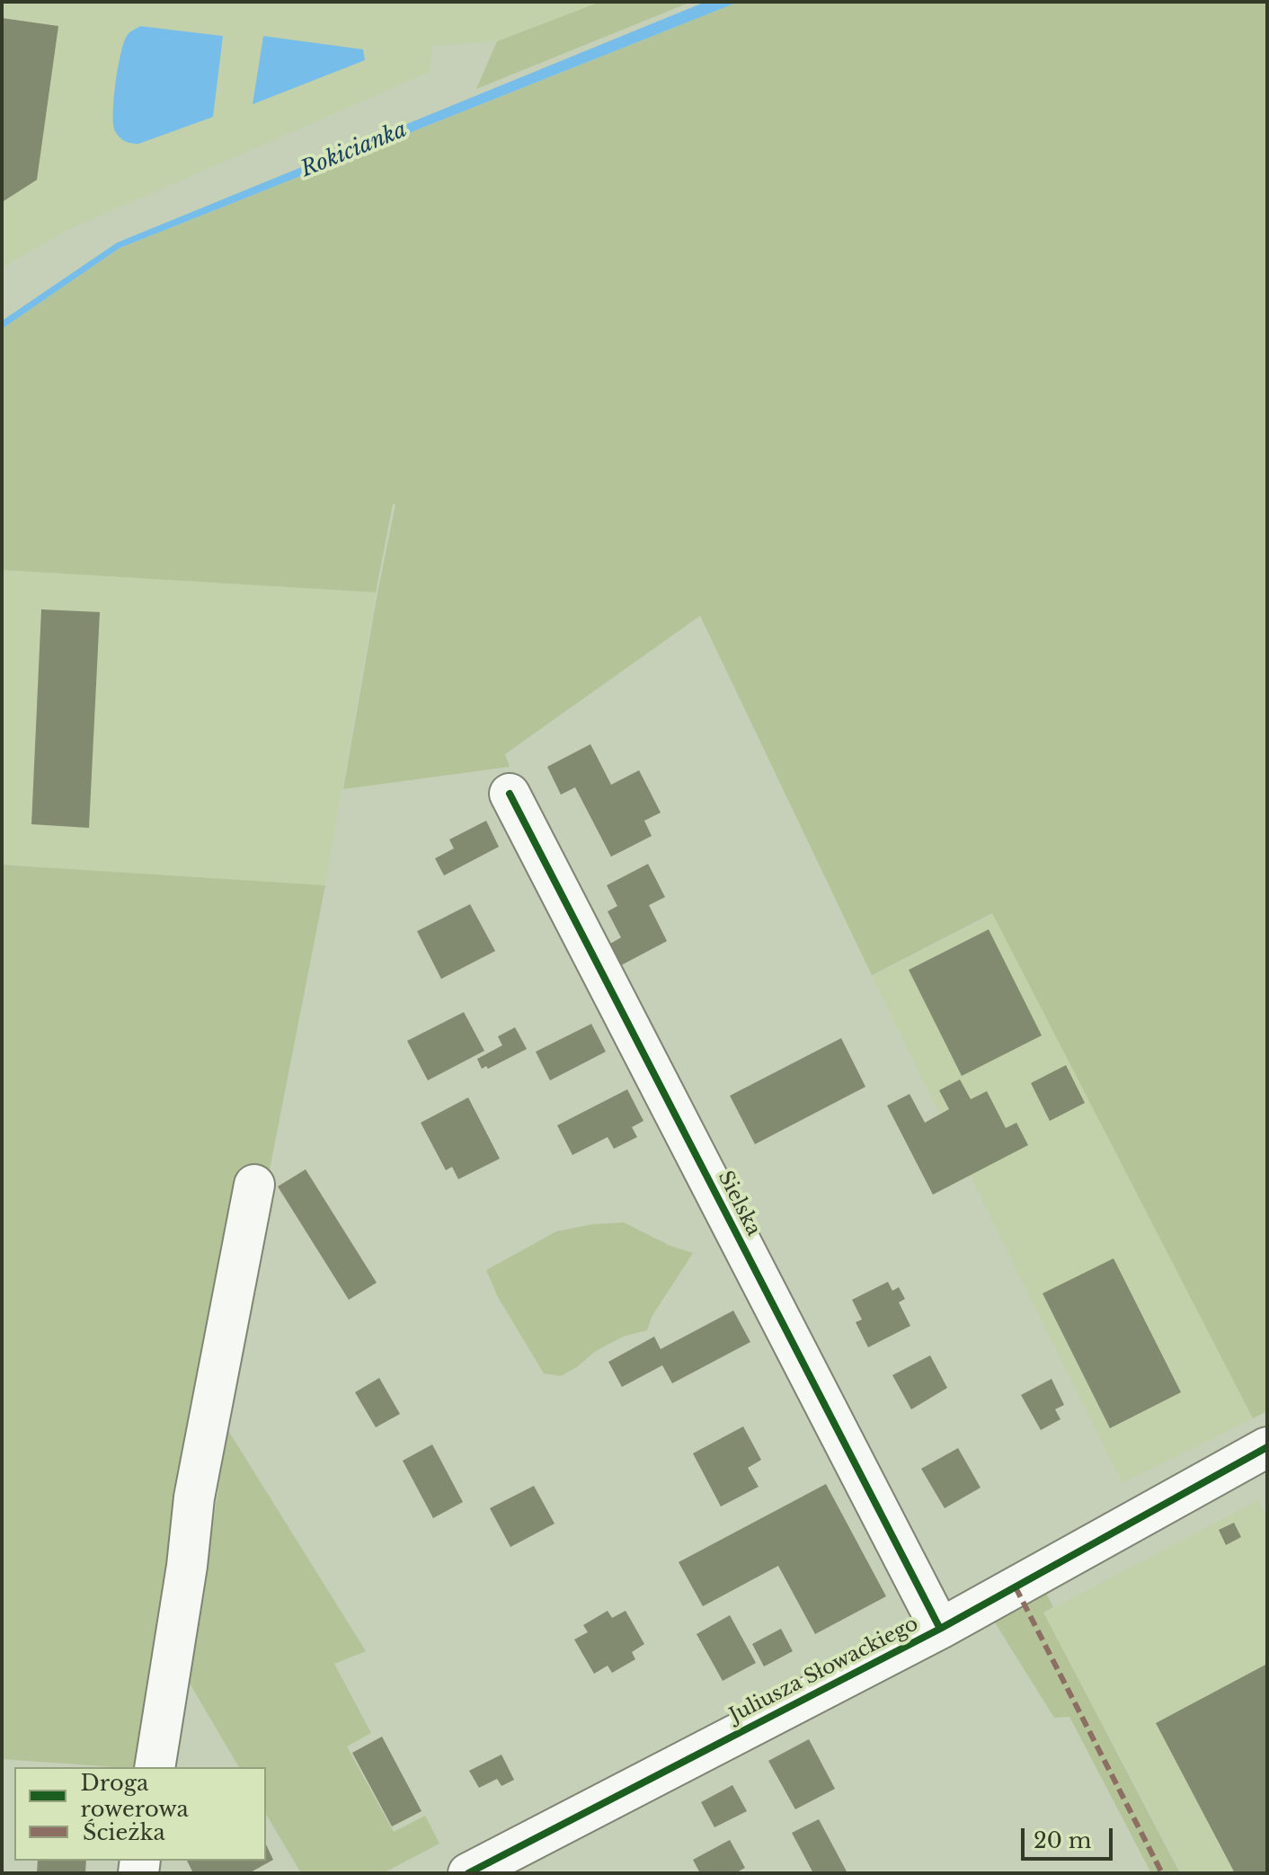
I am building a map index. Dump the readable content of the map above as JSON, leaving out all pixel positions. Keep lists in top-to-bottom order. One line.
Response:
{"streets":{"street":["Sielska","Juliusza Słowackiego"]},"crossings":[["Sielska","Juliusza Słowackiego"]],"water":["Rokicianka"],"legend":["Droga rowerowa","Ścieżka"],"scale_bar":"20 m"}
